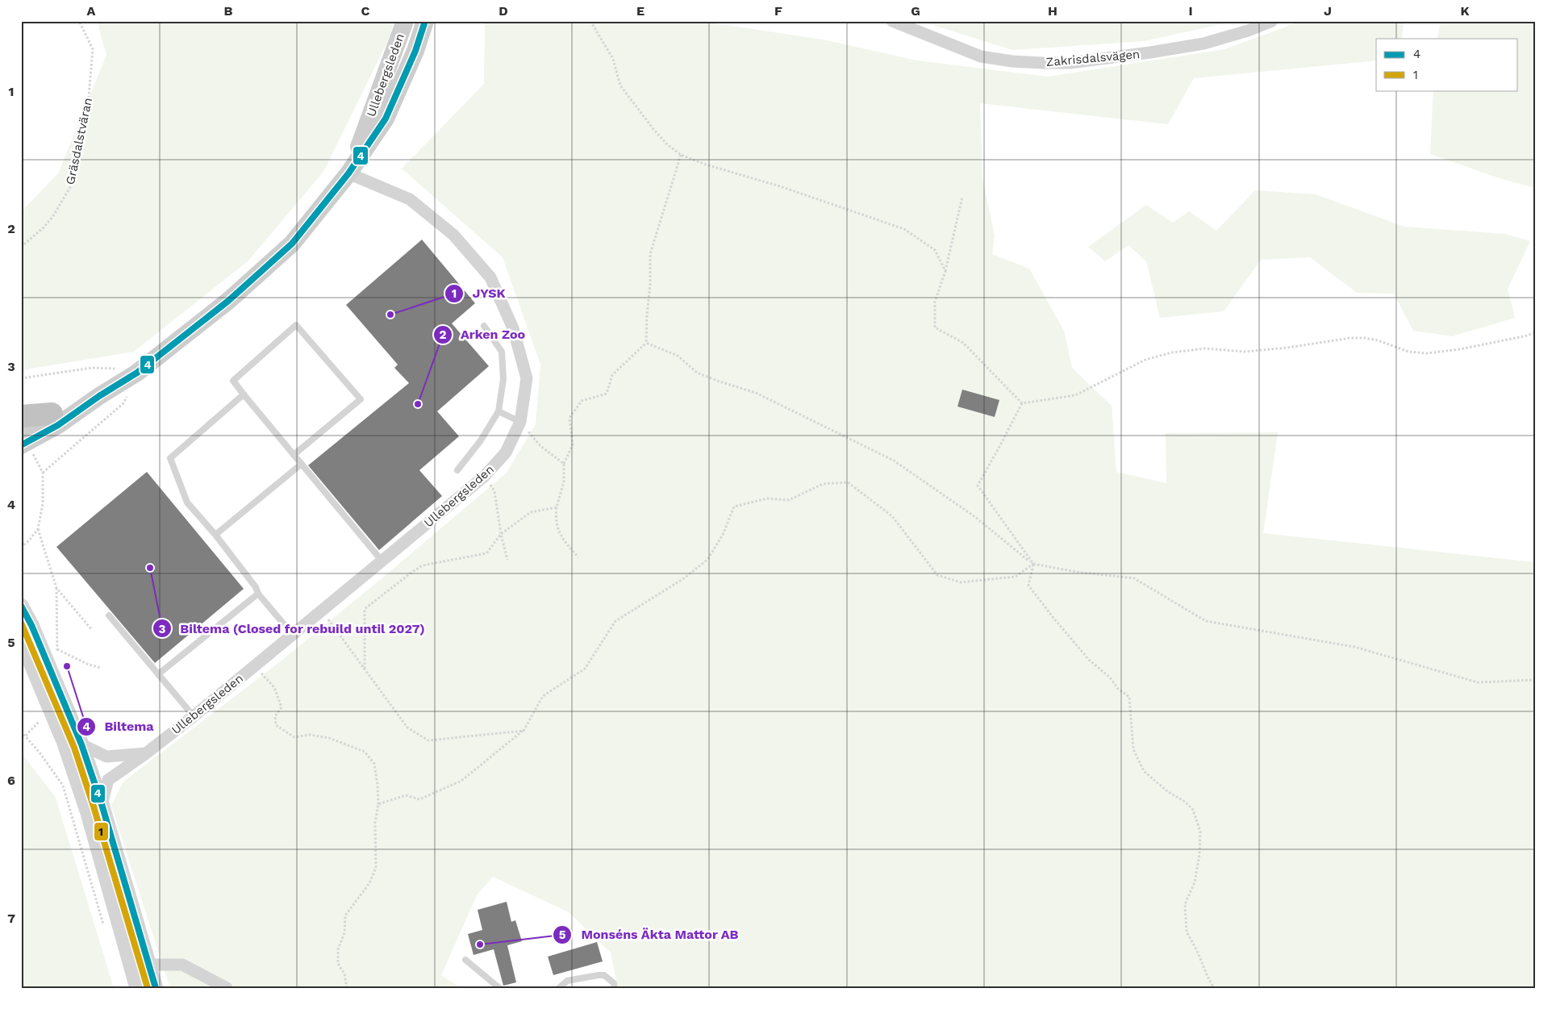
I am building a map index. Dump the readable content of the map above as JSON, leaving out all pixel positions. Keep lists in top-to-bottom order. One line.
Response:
{"streets":{"main road":["Ullebergsleden"],"street":["Zakrisdalsvägen"],"path":["Gräsdalstväran"]},"places":["JYSK","Arken Zoo","Biltema (Closed for rebuild until 2027)","Biltema","Monséns Äkta Mattor AB"],"lines":["transit line 4","transit line 1"],"legend":["4","1"],"grid":{"columns":["A","B","C","D","E","F","G","H","I","J","K"],"rows":["1","2","3","4","5","6","7"]}}
